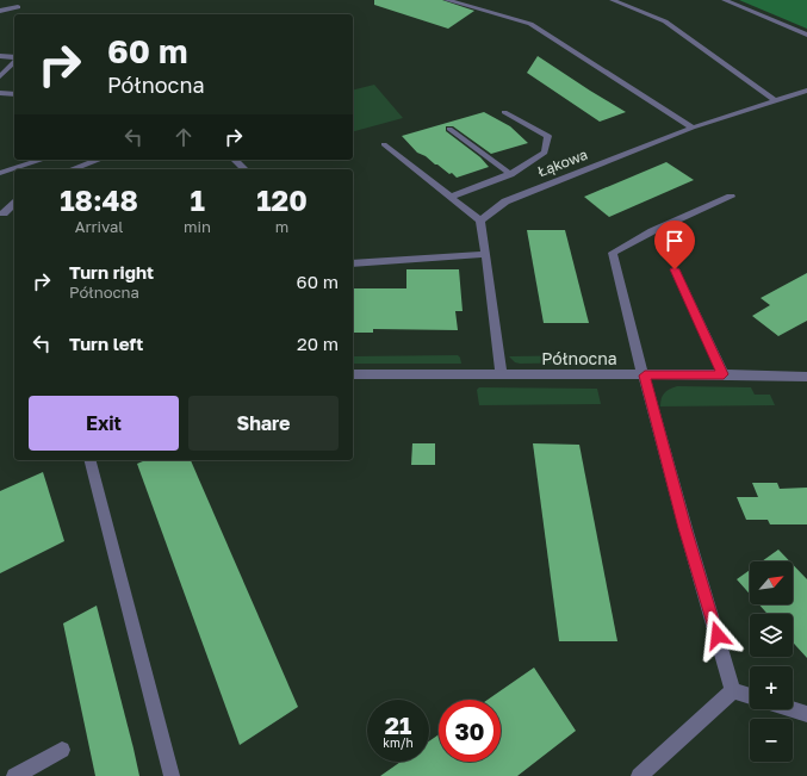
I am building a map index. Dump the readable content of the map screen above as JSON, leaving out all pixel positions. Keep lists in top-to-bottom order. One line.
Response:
{"streets":{"street":["Łąkowa","Północna"]},"north":"top right","page":{"turn":["60 m","Północna"],"eta":["18:48","Arrival","1","min","120","m"],"list":[{"name":"Turn right","note":"Północna","value":"60 m"},{"name":"Turn left","value":"20 m"}],"buttons":["Exit","Share"],"map_buttons":["+","−"],"speed":"21 km/h","limit":"30"}}
